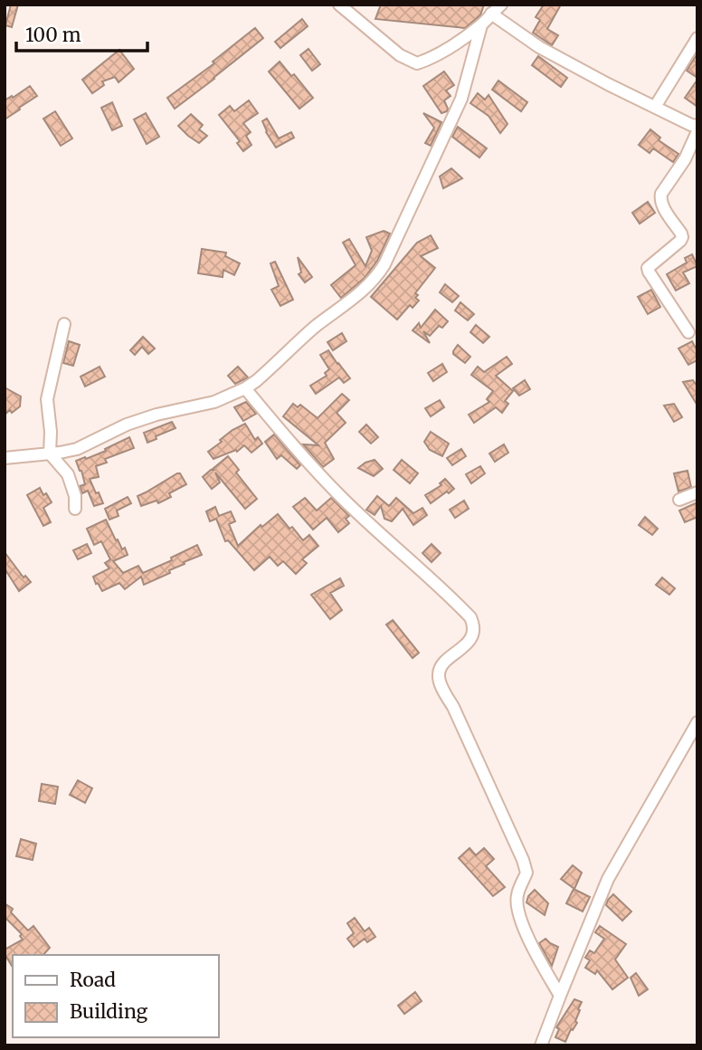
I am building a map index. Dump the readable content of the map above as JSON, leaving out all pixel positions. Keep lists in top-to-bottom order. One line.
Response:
{"legend":["Road","Building"],"scale_bar":"100 m"}
